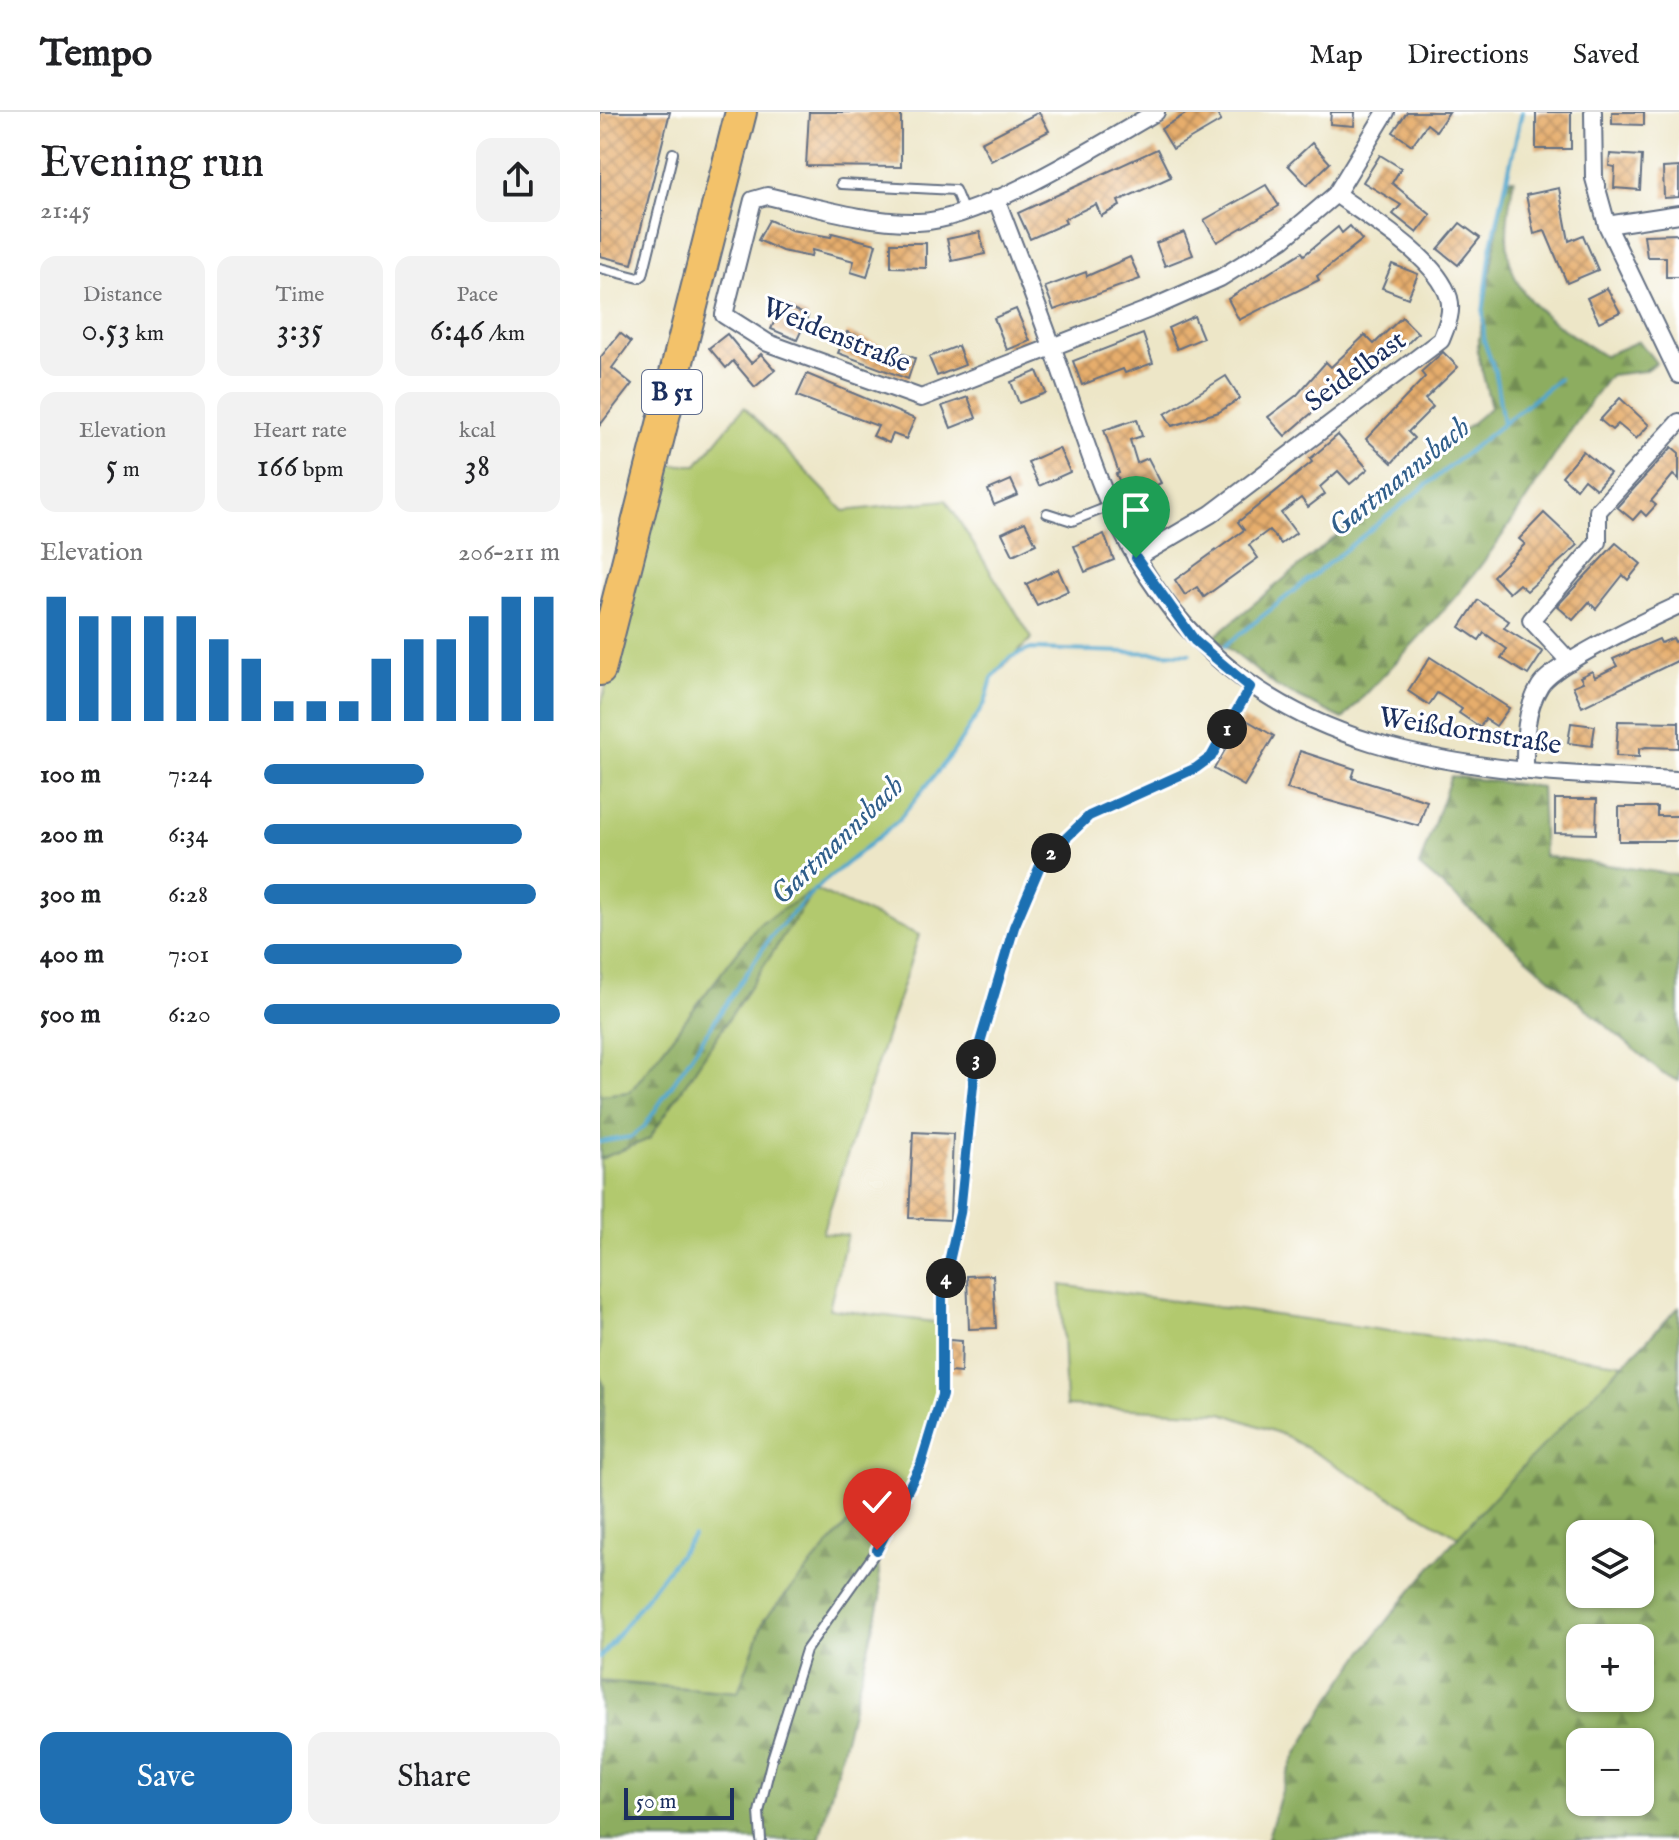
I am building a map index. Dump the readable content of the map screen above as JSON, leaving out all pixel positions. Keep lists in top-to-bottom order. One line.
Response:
{"streets":{"highway":["B 51"],"street":["Weidenstraße","Seidelbast","Weißdornstraße"]},"crossings":[["Weidenstraße","Seidelbast"],["Weidenstraße","Weißdornstraße"],["Seidelbast","Weißdornstraße"]],"water":["Gartmannsbach"],"scale_bar":"50 m","page":{"header":"Tempo","nav":["Map","Directions","Saved"],"heading":["Evening run","21:45"],"stats":[["Distance","0.53 km"],["Time","3:35"],["Pace","6:46 /km"],["Elevation","5 m"],["Heart rate","166 bpm"],["kcal","38"]],"chart":["Elevation","206–211 m"],"pins":["1","2","3","4"],"list":[{"name":"100 m","note":"7:24"},{"name":"200 m","note":"6:34"},{"name":"300 m","note":"6:28"},{"name":"400 m","note":"7:01"},{"name":"500 m","note":"6:20"}],"map_buttons":["+","−"],"buttons":["Save","Share"],"scale":"50 m"}}
